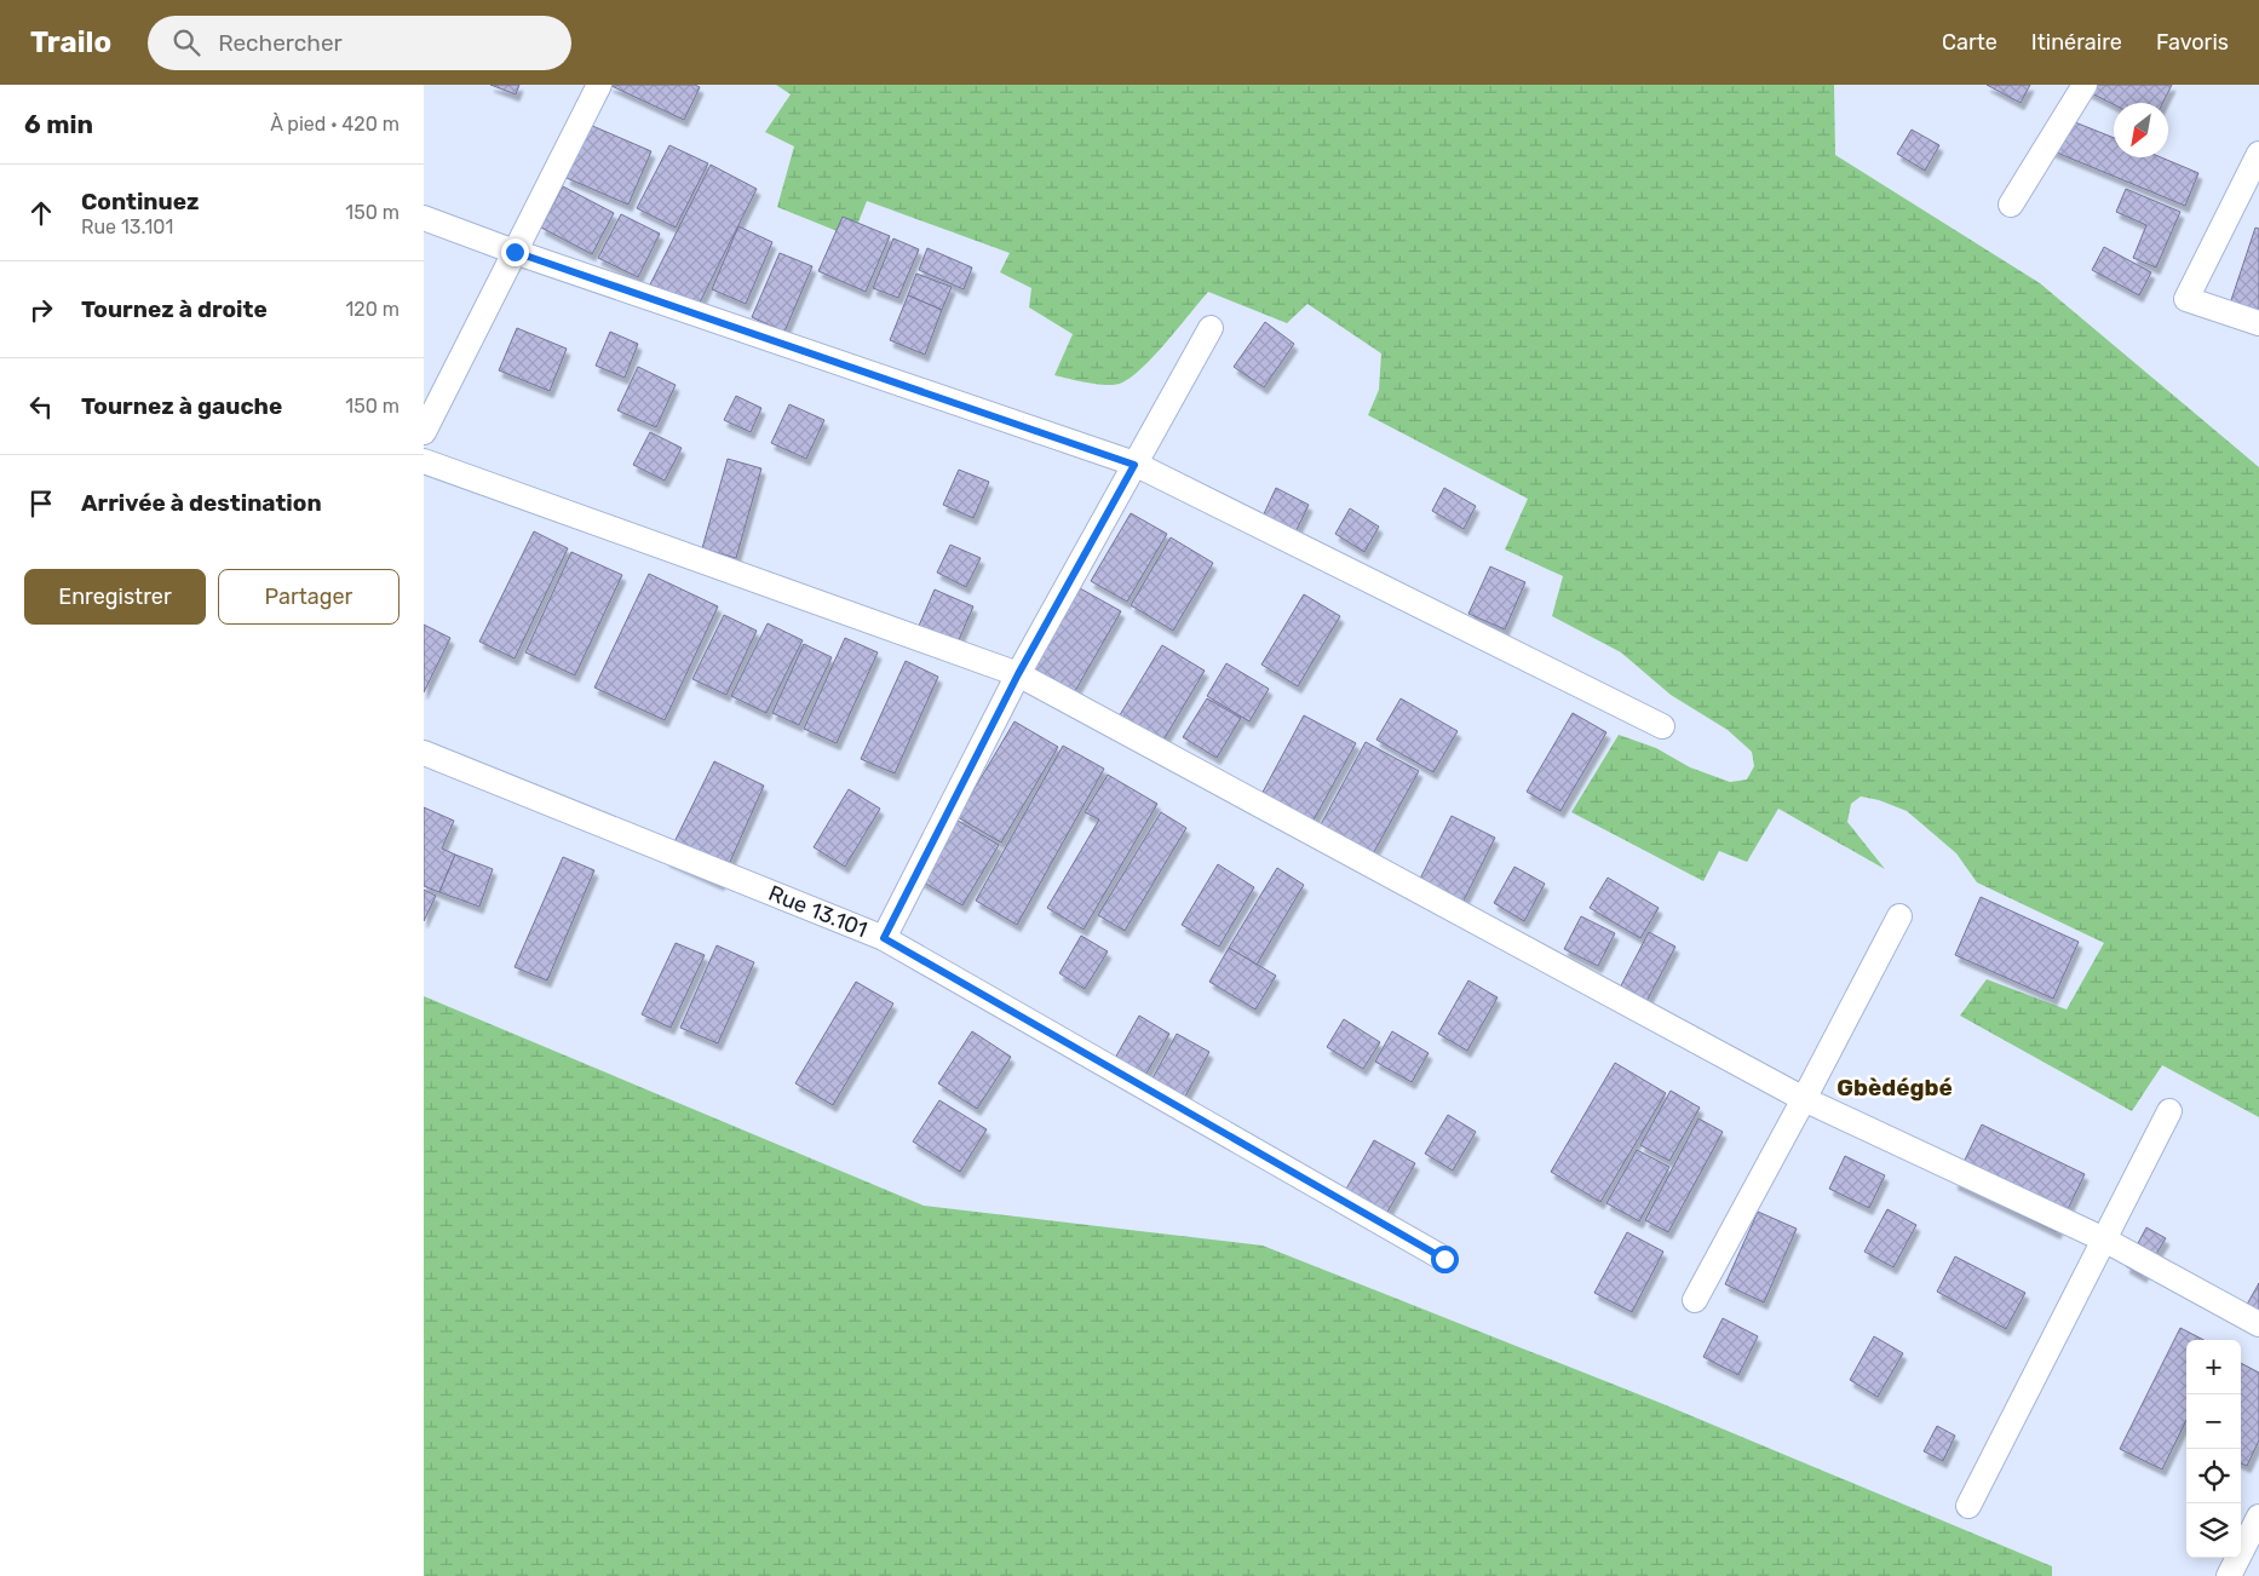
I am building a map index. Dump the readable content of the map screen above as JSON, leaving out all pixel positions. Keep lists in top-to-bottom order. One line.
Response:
{"streets":{"street":["Rue 13.101"]},"districts":["Gbèdégbé"],"north":"bottom left","page":{"header":"Trailo","search":"Rechercher","nav":["Carte","Itinéraire","Favoris"],"heading":["6 min","À pied · 420 m"],"list":[["Continuez","Rue 13.101","150 m"],["Tournez à droite","120 m"],["Tournez à gauche","150 m"],"Arrivée à destination"],"buttons":["Enregistrer","Partager"],"map_buttons":["+","−"]}}
